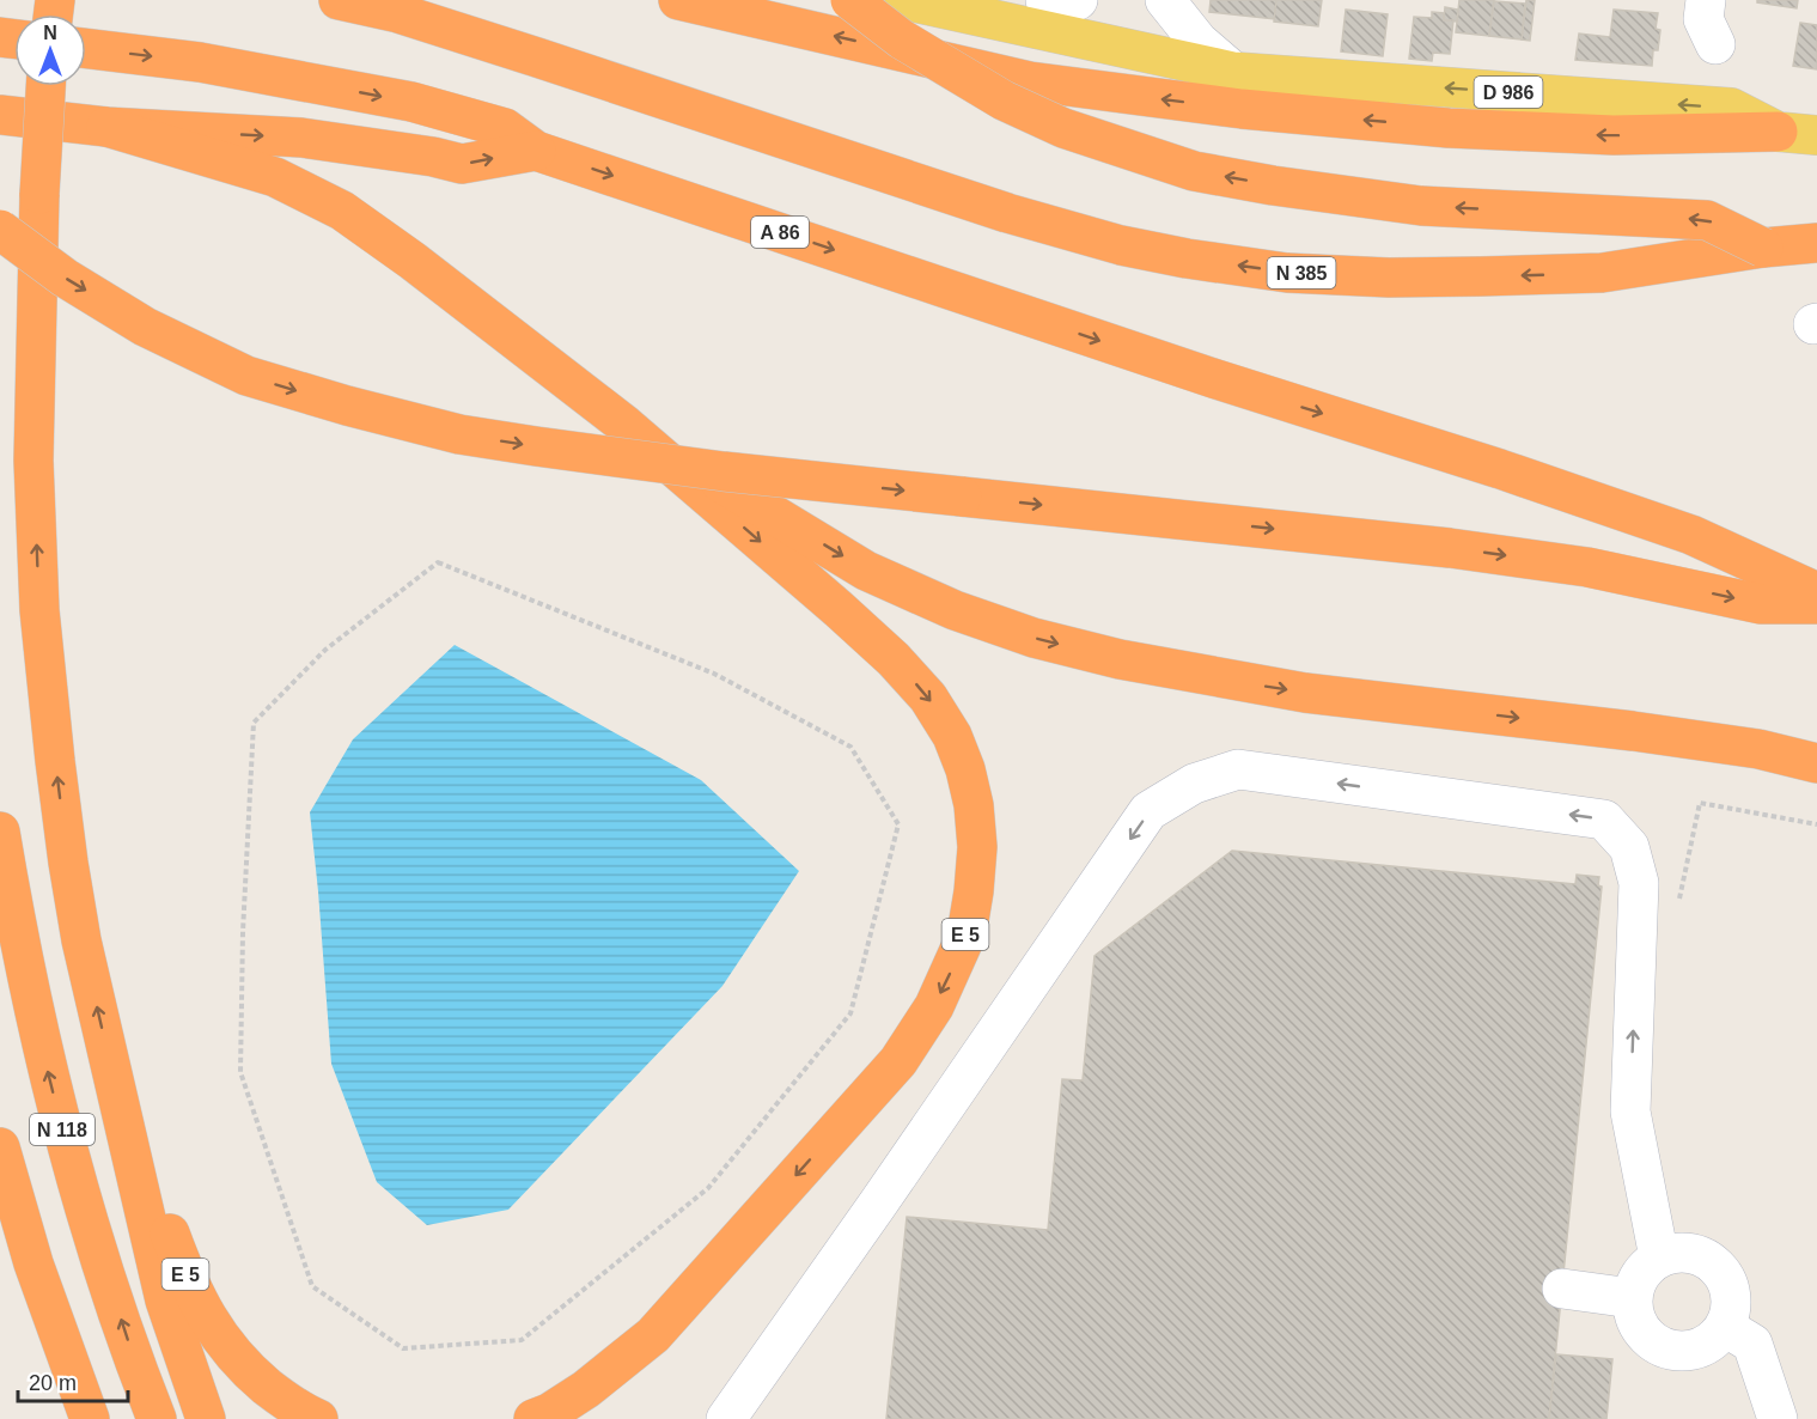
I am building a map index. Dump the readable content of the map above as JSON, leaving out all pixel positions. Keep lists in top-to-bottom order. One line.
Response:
{"streets":{"highway":["A 86","N 385","E 5","N 118"],"main road":["D 986"]},"scale_bar":"20 m","north":"top"}
